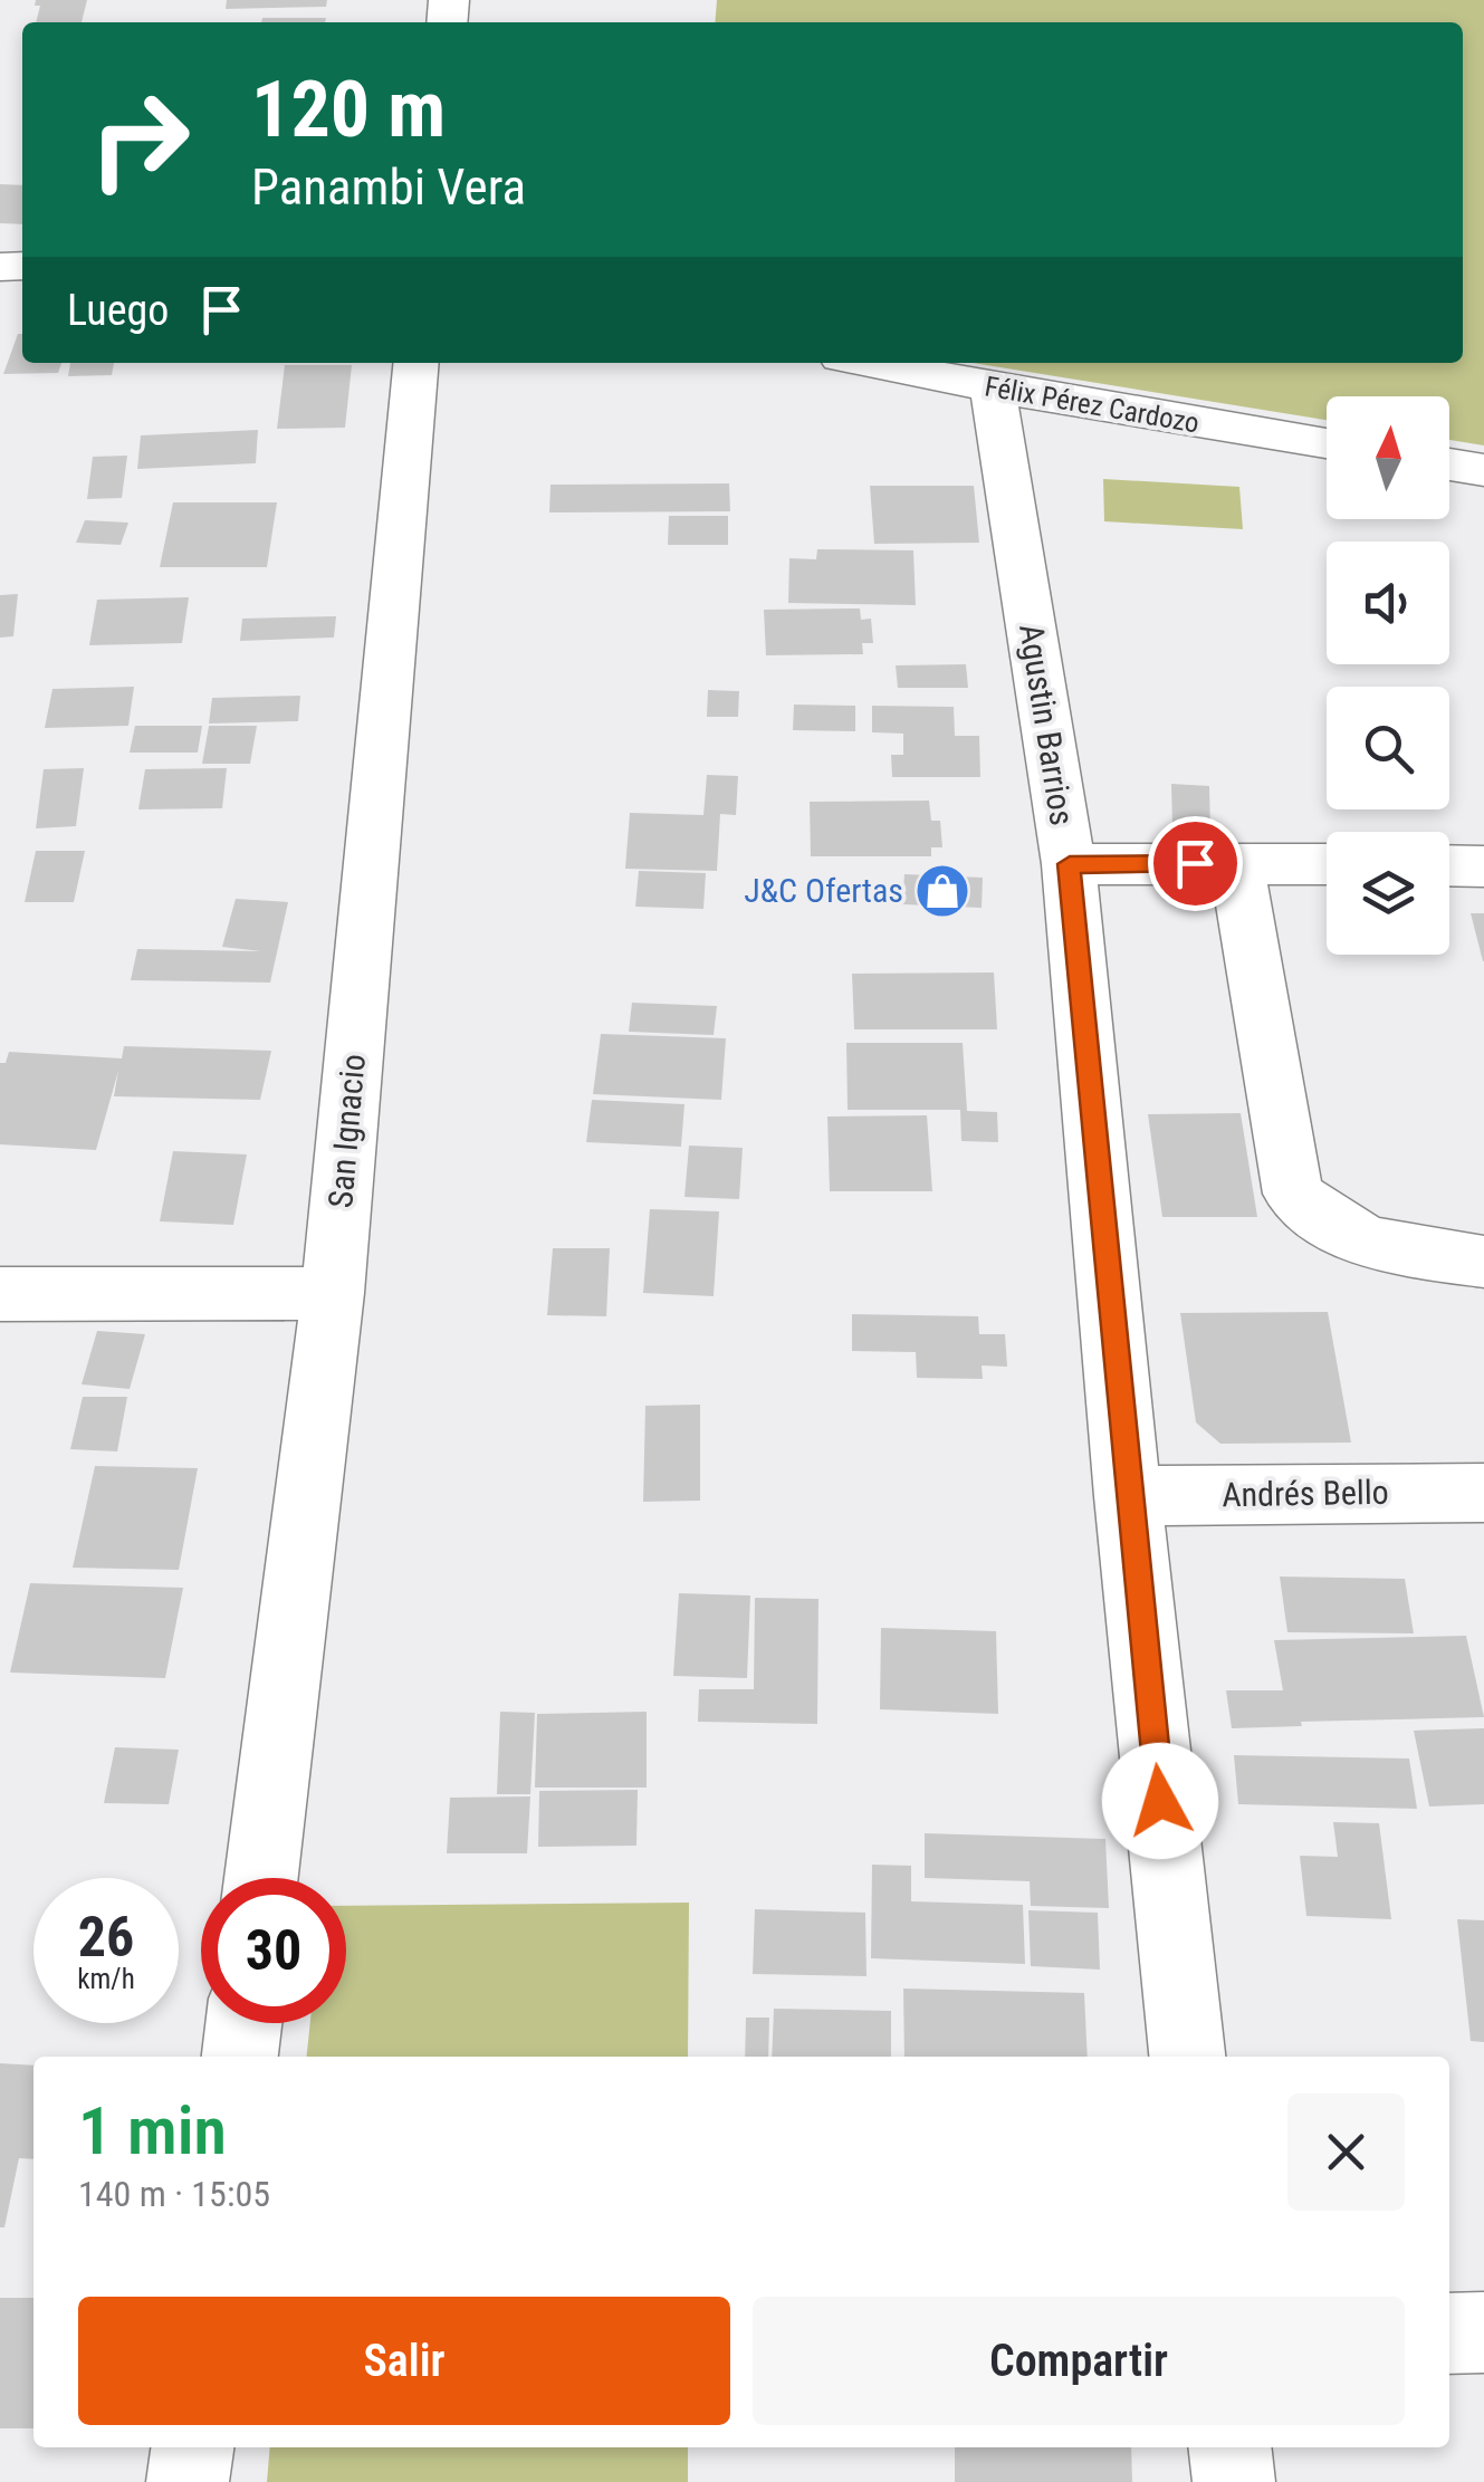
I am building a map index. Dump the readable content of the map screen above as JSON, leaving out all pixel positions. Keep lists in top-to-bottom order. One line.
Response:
{"streets":{"street":["Félix Pérez Cardozo","Agustin Barrios","San Ignacio","Andrés Bello"]},"crossings":[["Félix Pérez Cardozo","Agustin Barrios"],["Agustin Barrios","Andrés Bello"]],"places":{"shop":["J&C Ofertas"]},"north":"top","page":{"turn":["120 m","Panambi Vera"],"then":"Luego","speed":"26 km/h","limit":"30","heading":["1 min","140 m · 15:05"],"buttons":["Salir","Compartir"]}}
